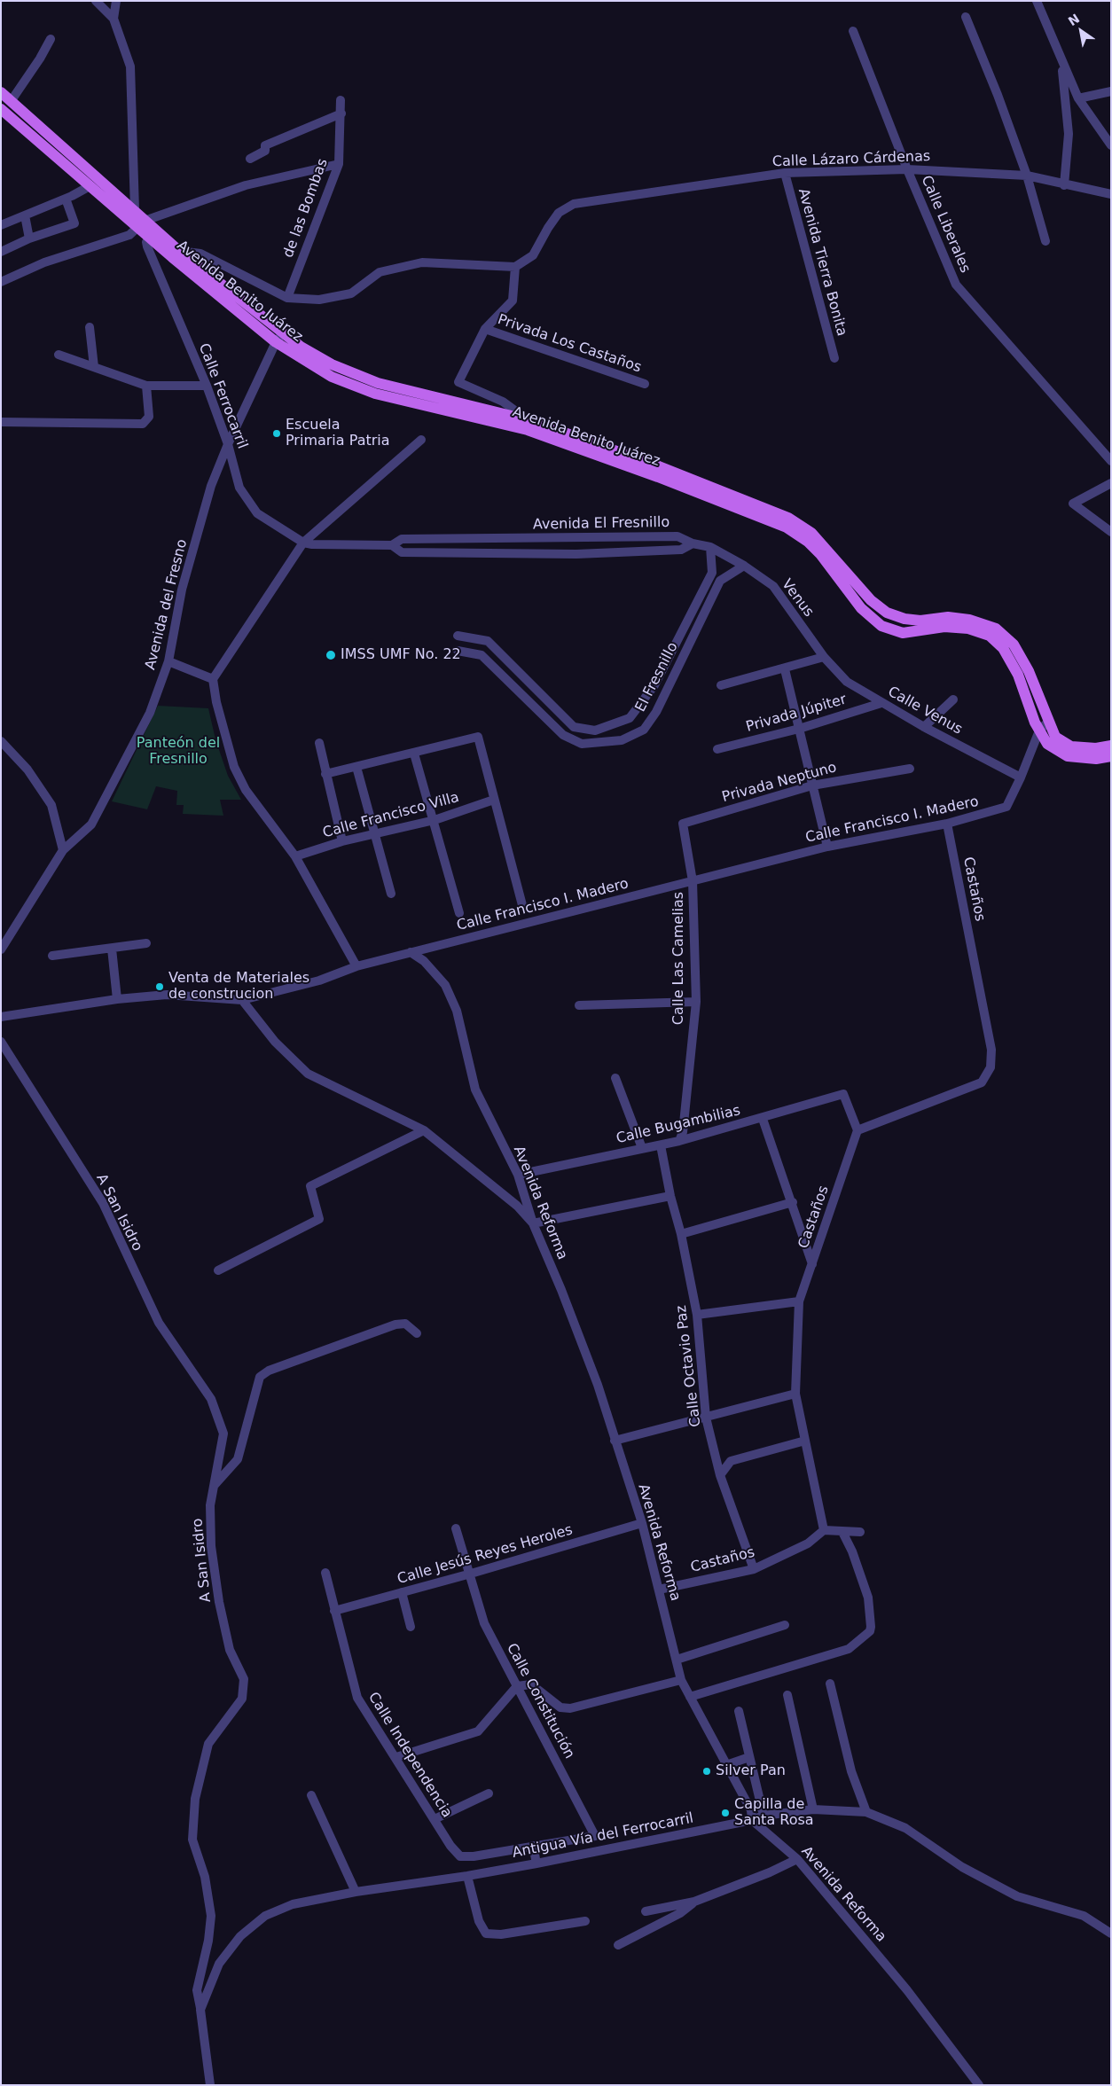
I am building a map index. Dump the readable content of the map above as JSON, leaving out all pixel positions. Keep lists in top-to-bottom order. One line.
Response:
{"streets":{"main road":["Avenida Benito Juárez"],"street":["Calle Lázaro Cárdenas","de las Bombas","Calle Liberales","Avenida Tierra Bonita","Privada Los Castaños","Calle Ferrocarril","Avenida El Fresnillo","Venus","Avenida del Fresno","El Fresnillo","Calle Venus","Privada Júpiter","Privada Neptuno","Calle Francisco Villa","Calle Francisco I. Madero","Castaños","Calle Las Camelias","Calle Bugambilias","Avenida Reforma","A San Isidro","Calle Octavio Paz","Calle Jesús Reyes Heroles","Calle Constitución","Calle Independencia","Antigua Vía del Ferrocarril"]},"crossings":[["Calle Lázaro Cárdenas","Calle Liberales"],["Calle Lázaro Cárdenas","Avenida Tierra Bonita"],["Avenida Benito Juárez","Calle Ferrocarril"],["Avenida Benito Juárez","Avenida del Fresno"],["Avenida Benito Juárez","Calle Francisco I. Madero"],["Calle Ferrocarril","Avenida El Fresnillo"],["Calle Ferrocarril","Avenida del Fresno"],["Avenida El Fresnillo","Venus"],["Venus","Calle Venus"],["Calle Venus","Privada Júpiter"],["Calle Venus","Calle Francisco I. Madero"],["Privada Neptuno","Calle Las Camelias"],["Calle Francisco I. Madero","Castaños"],["Calle Francisco I. Madero","Calle Las Camelias"],["Calle Francisco I. Madero","Avenida Reforma"],["Castaños","Calle Bugambilias"],["Castaños","Avenida Reforma"],["Castaños","Calle Octavio Paz"],["Calle Las Camelias","Calle Bugambilias"],["Calle Bugambilias","Avenida Reforma"],["Calle Bugambilias","Calle Octavio Paz"],["Avenida Reforma","Calle Jesús Reyes Heroles"],["Avenida Reforma","Antigua Vía del Ferrocarril"],["A San Isidro","Antigua Vía del Ferrocarril"],["Calle Jesús Reyes Heroles","Calle Constitución"],["Calle Jesús Reyes Heroles","Calle Independencia"],["Calle Constitución","Calle Independencia"]],"parks":["Panteón del Fresnillo"],"places":["Escuela Primaria Patria","IMSS UMF No. 22","Venta de Materiales de construcion","Silver Pan","Capilla de Santa Rosa"],"north":"top left"}
